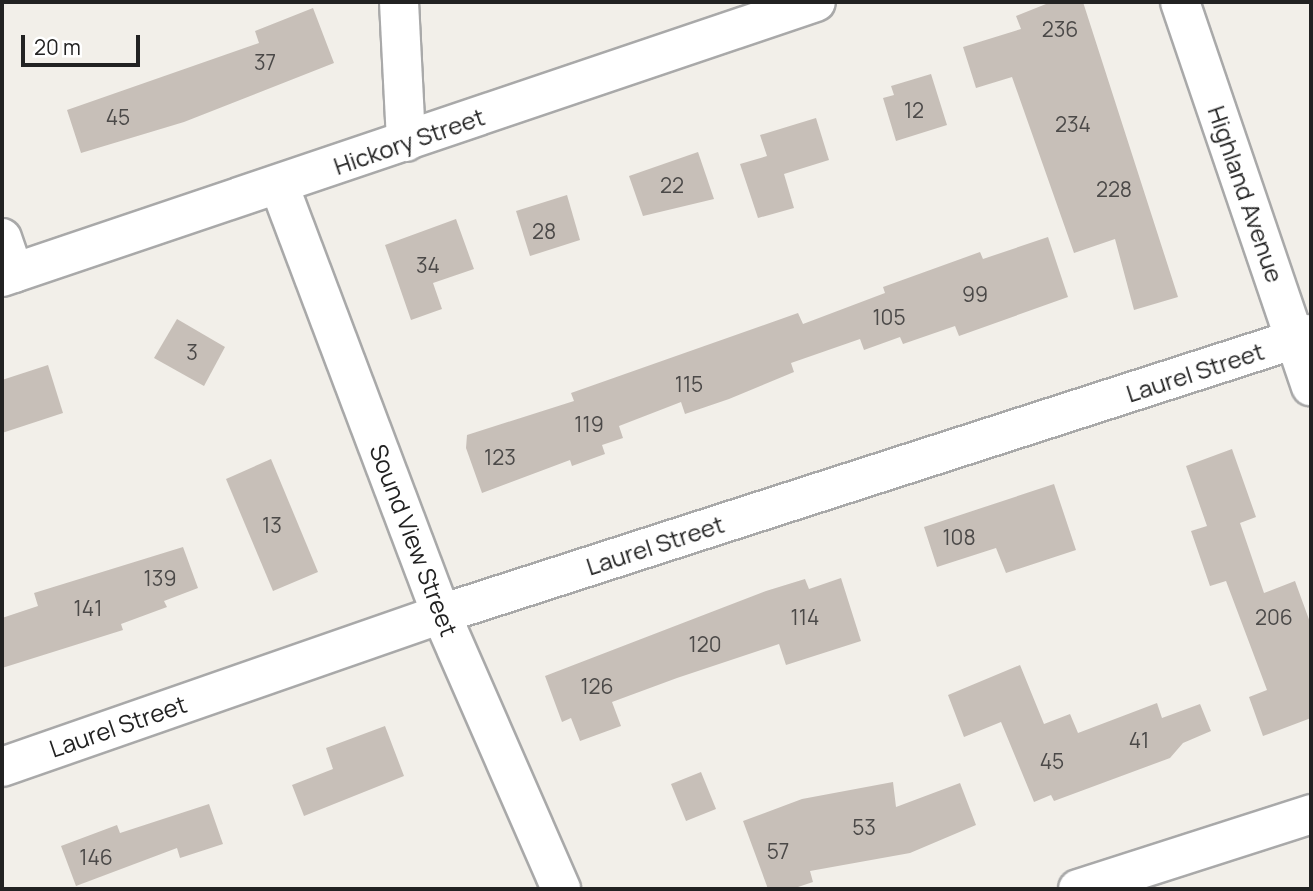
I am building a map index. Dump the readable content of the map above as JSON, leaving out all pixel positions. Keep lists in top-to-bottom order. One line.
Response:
{"streets":{"street":["Hickory Street","Highland Avenue","Laurel Street","Sound View Street"]},"crossings":[["Hickory Street","Sound View Street"],["Highland Avenue","Laurel Street"],["Laurel Street","Sound View Street"]],"house_numbers":["236","37","12","45","234","22","228","28","34","99","105","3","115","119","123","13","108","139","141","114","206","120","126","41","45","53","57","146"],"scale_bar":"20 m"}
